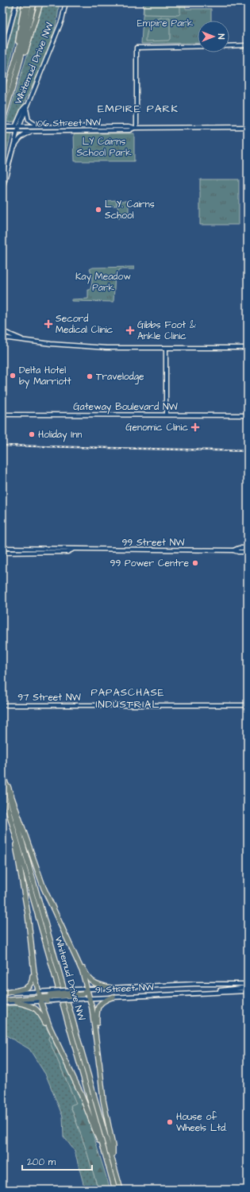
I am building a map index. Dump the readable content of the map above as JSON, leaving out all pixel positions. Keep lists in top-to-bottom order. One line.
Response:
{"streets":{"highway":["Whitemud Drive NW"],"main road":["106 Street NW","Gateway Boulevard NW","99 Street NW","97 Street NW","91 Street NW"]},"crossings":[["Whitemud Drive NW","106 Street NW"]],"districts":["EMPIRE PARK","PAPASCHASE INDUSTRIAL"],"parks":["Empire Park","LY Cairns School Park","Kay Meadow Park"],"places":{"other":["L. Y. Cairns School","Delta Hotel by Marriott","Travelodge","Holiday Inn","99 Power Centre","House of Wheels Ltd."],"health":["Secord Medical Clinic","Gibbs Foot & Ankle Clinic","Genomic Clinic"]},"scale_bar":"200 m","north":"right"}
